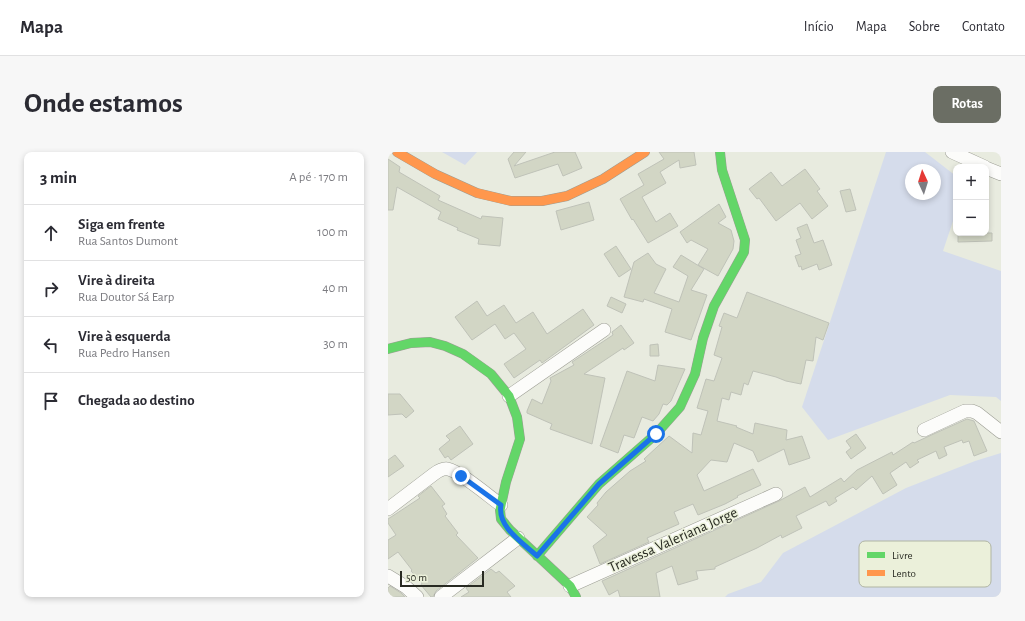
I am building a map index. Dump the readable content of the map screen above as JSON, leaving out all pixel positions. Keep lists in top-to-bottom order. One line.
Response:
{"streets":{"street":["Travessa Valeriana Jorge"]},"legend":["Livre","Lento"],"scale_bar":"50 m","north":"top","page":{"header":"Mapa","nav":["Início","Mapa","Sobre","Contato"],"buttons":"Rotas","title":"Onde estamos","heading":["3 min","A pé · 170 m"],"map_buttons":["+","−"],"list":[["Siga em frente","Rua Santos Dumont","100 m"],["Vire à direita","Rua Doutor Sá Earp","40 m"],["Vire à esquerda","Rua Pedro Hansen","30 m"],"Chegada ao destino"],"scale":"50 m"}}
